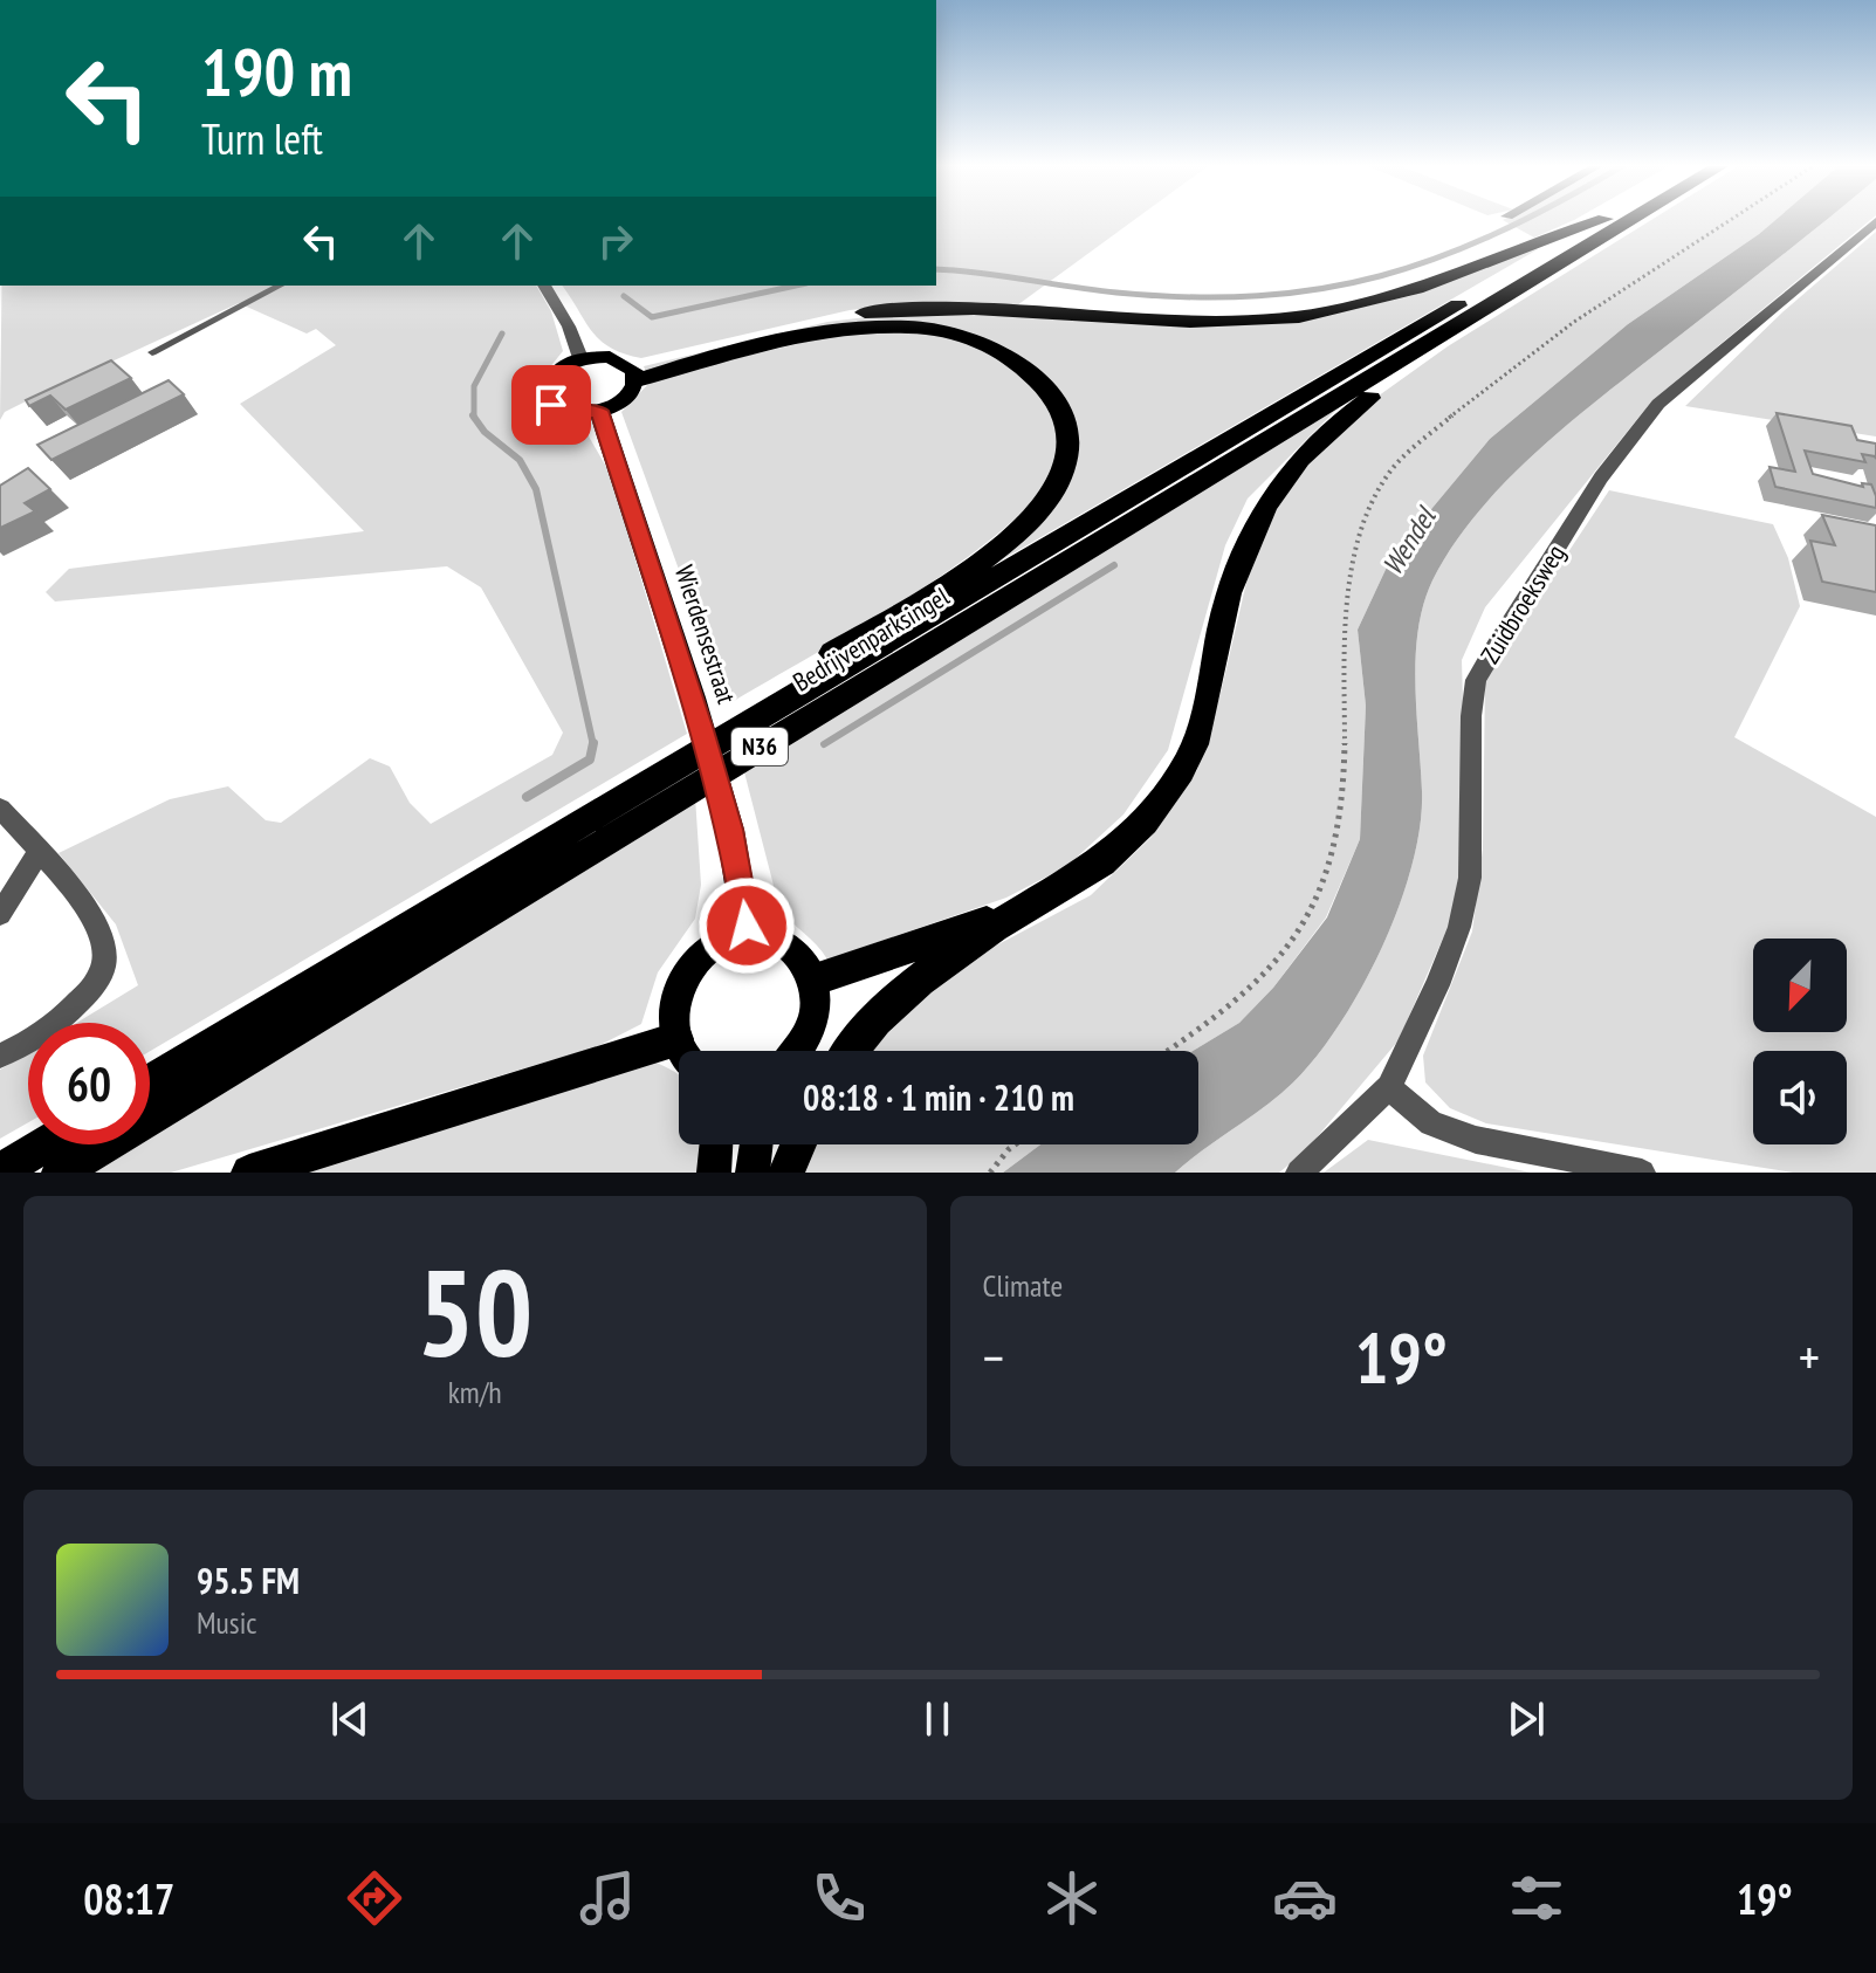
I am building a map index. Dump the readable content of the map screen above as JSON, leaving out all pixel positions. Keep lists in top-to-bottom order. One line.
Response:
{"streets":{"highway":["Bedrijvenparksingel","N36"],"main road":["Wierdensestraat"],"street":["Zuidbroeksweg"]},"crossings":[["Wierdensestraat","N36"],["Bedrijvenparksingel","N36"]],"water":["Wendel"],"north":"bottom left","page":{"turn":["190 m","Turn left"],"limit":"60","trip":"08:18 · 1 min · 210 m","tile":[["50","km/h"],"Climate"],"heat":["−","19°","+"],"song":["95.5 FM","Music"],"tabs":["08:17","19°"]}}
